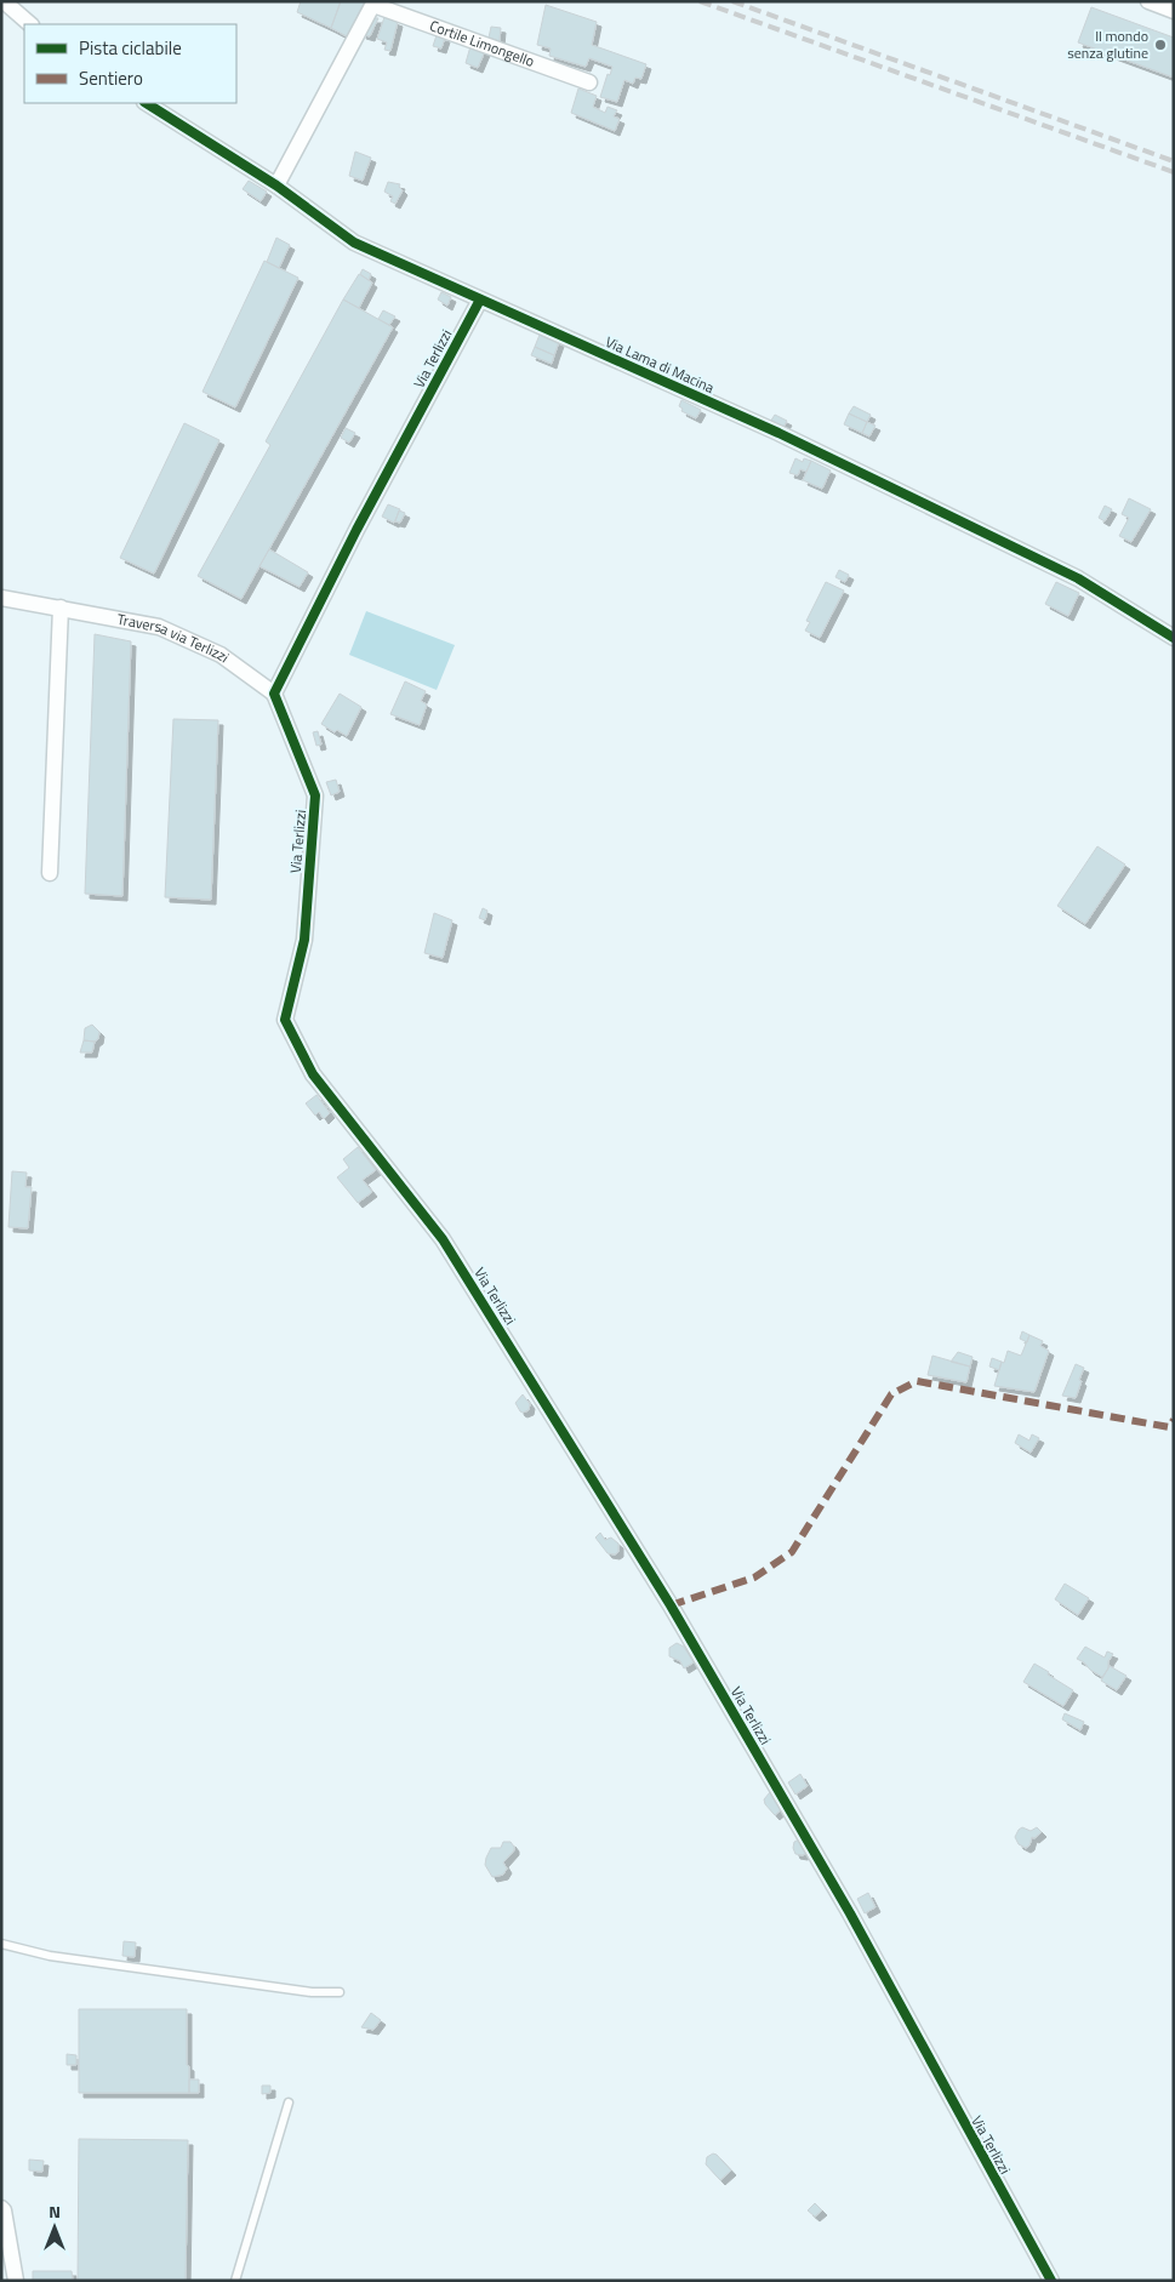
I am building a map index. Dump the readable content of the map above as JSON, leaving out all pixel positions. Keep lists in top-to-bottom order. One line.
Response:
{"streets":{"street":["Cortile Limongello","Via Terlizzi","Via Lama di Macina","Traversa via Terlizzi"]},"crossings":[["Via Terlizzi","Via Lama di Macina"],["Via Terlizzi","Traversa via Terlizzi"]],"places":["Il mondo senza glutine"],"legend":["Pista ciclabile","Sentiero"],"north":"top"}
